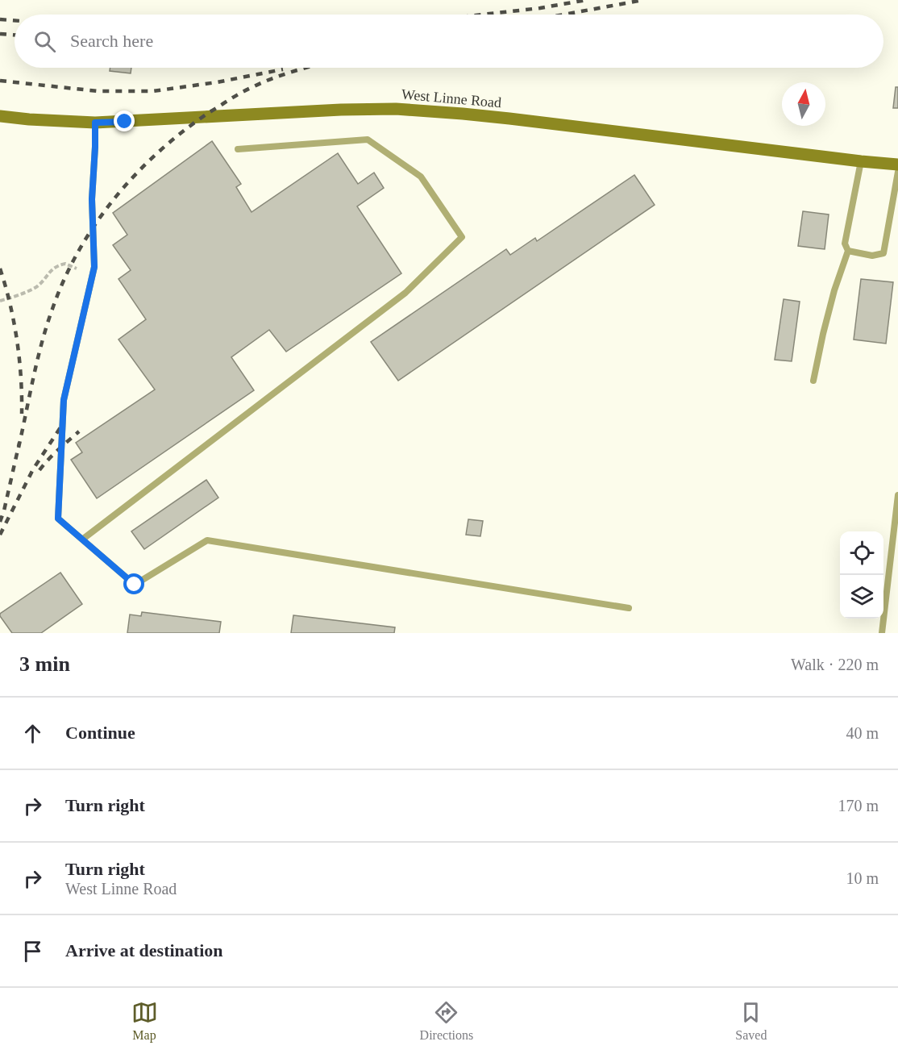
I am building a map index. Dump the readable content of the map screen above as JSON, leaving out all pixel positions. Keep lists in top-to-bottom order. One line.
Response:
{"streets":{"street":["West Linne Road"]},"north":"top","page":{"search":"Search here","heading":["3 min","Walk · 220 m"],"list":[["Continue","40 m"],["Turn right","170 m"],["Turn right","West Linne Road","10 m"],"Arrive at destination"],"nav":["Map","Directions","Saved"]}}
